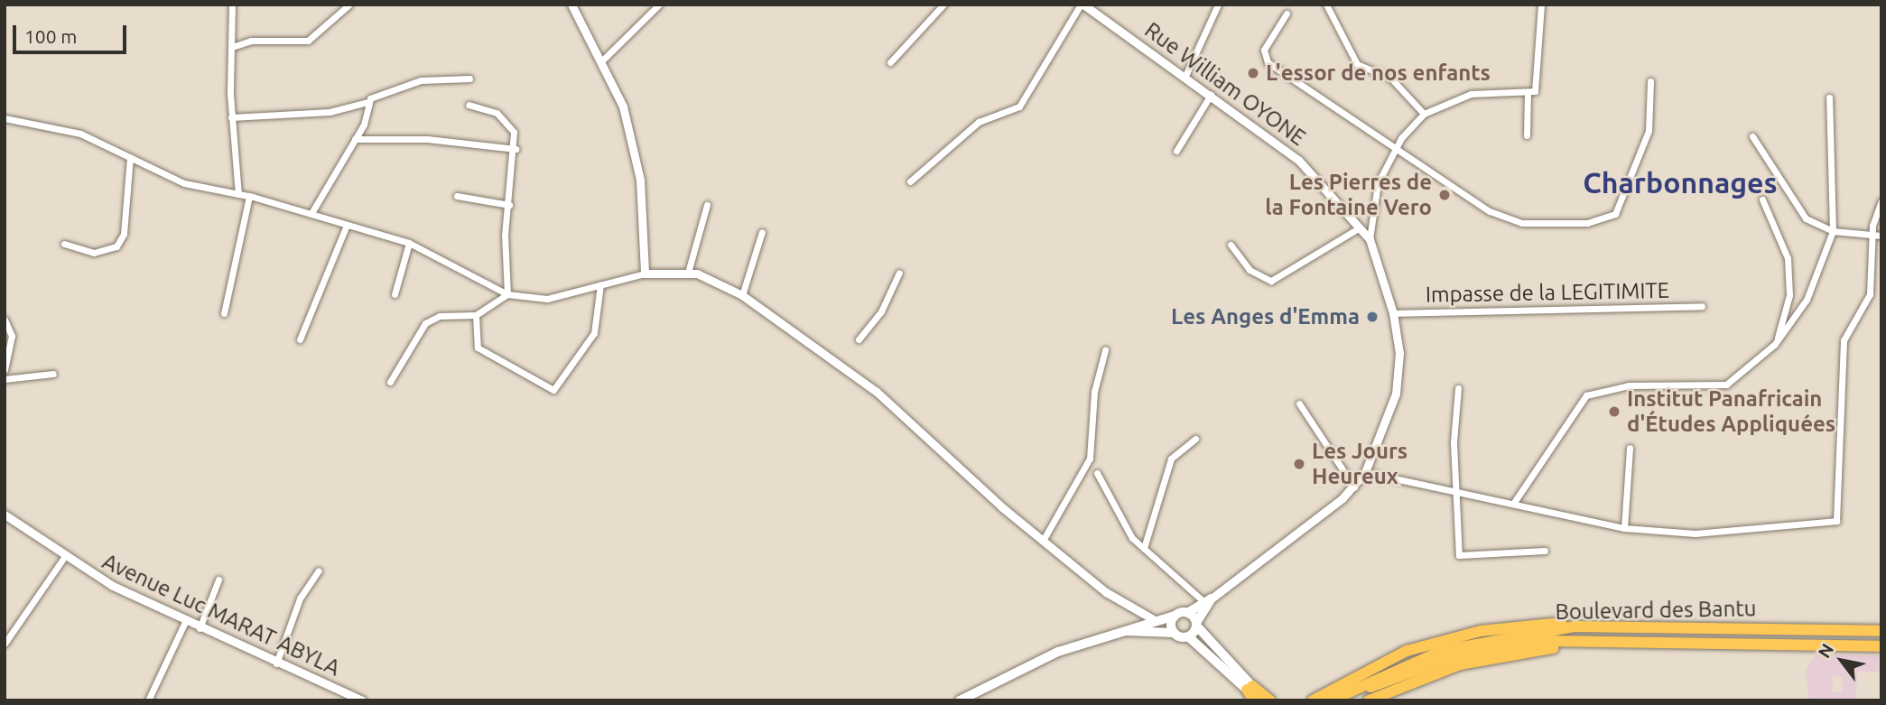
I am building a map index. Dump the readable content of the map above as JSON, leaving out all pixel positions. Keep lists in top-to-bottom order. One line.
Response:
{"streets":{"highway":["Boulevard des Bantu"],"street":["Rue William OYONE","Impasse de la LEGITIMITE","Avenue Luc MARAT ABYLA"]},"crossings":[["Rue William OYONE","Impasse de la LEGITIMITE"]],"districts":["Charbonnages"],"places":["L'essor de nos enfants","Les Pierres de la Fontaine Vero","Les Anges d'Emma","Institut Panafricain d'Études Appliquées","Les Jours Heureux"],"scale_bar":"100 m","north":"top left"}
